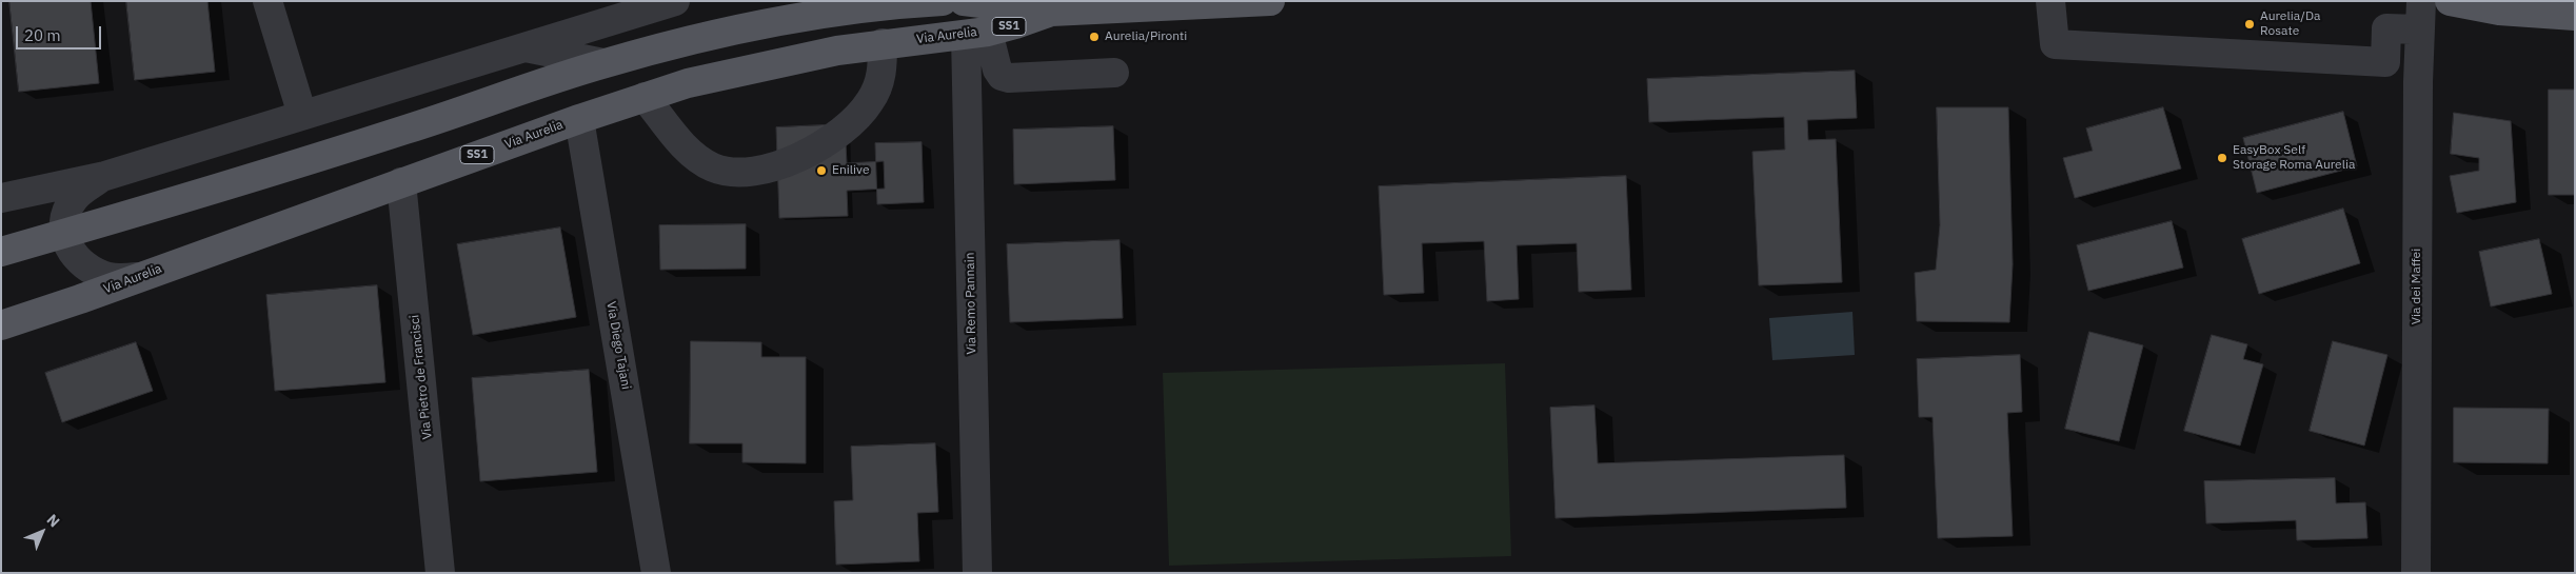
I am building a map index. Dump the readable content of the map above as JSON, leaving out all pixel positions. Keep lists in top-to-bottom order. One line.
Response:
{"streets":{"main road":["SS1","Via Aurelia"],"street":["Via dei Maffei","Via Remo Pannain","Via Diego Tajani","Via Pietro de Francisci"]},"crossings":[["Via Aurelia","Via Remo Pannain"],["Via Aurelia","Via Diego Tajani"],["Via Aurelia","Via Pietro de Francisci"]],"places":["Aurelia/Da Rosate","Aurelia/Pironti","EasyBox Self Storage Roma Aurelia","Enilive"],"scale_bar":"20 m","north":"top right"}
